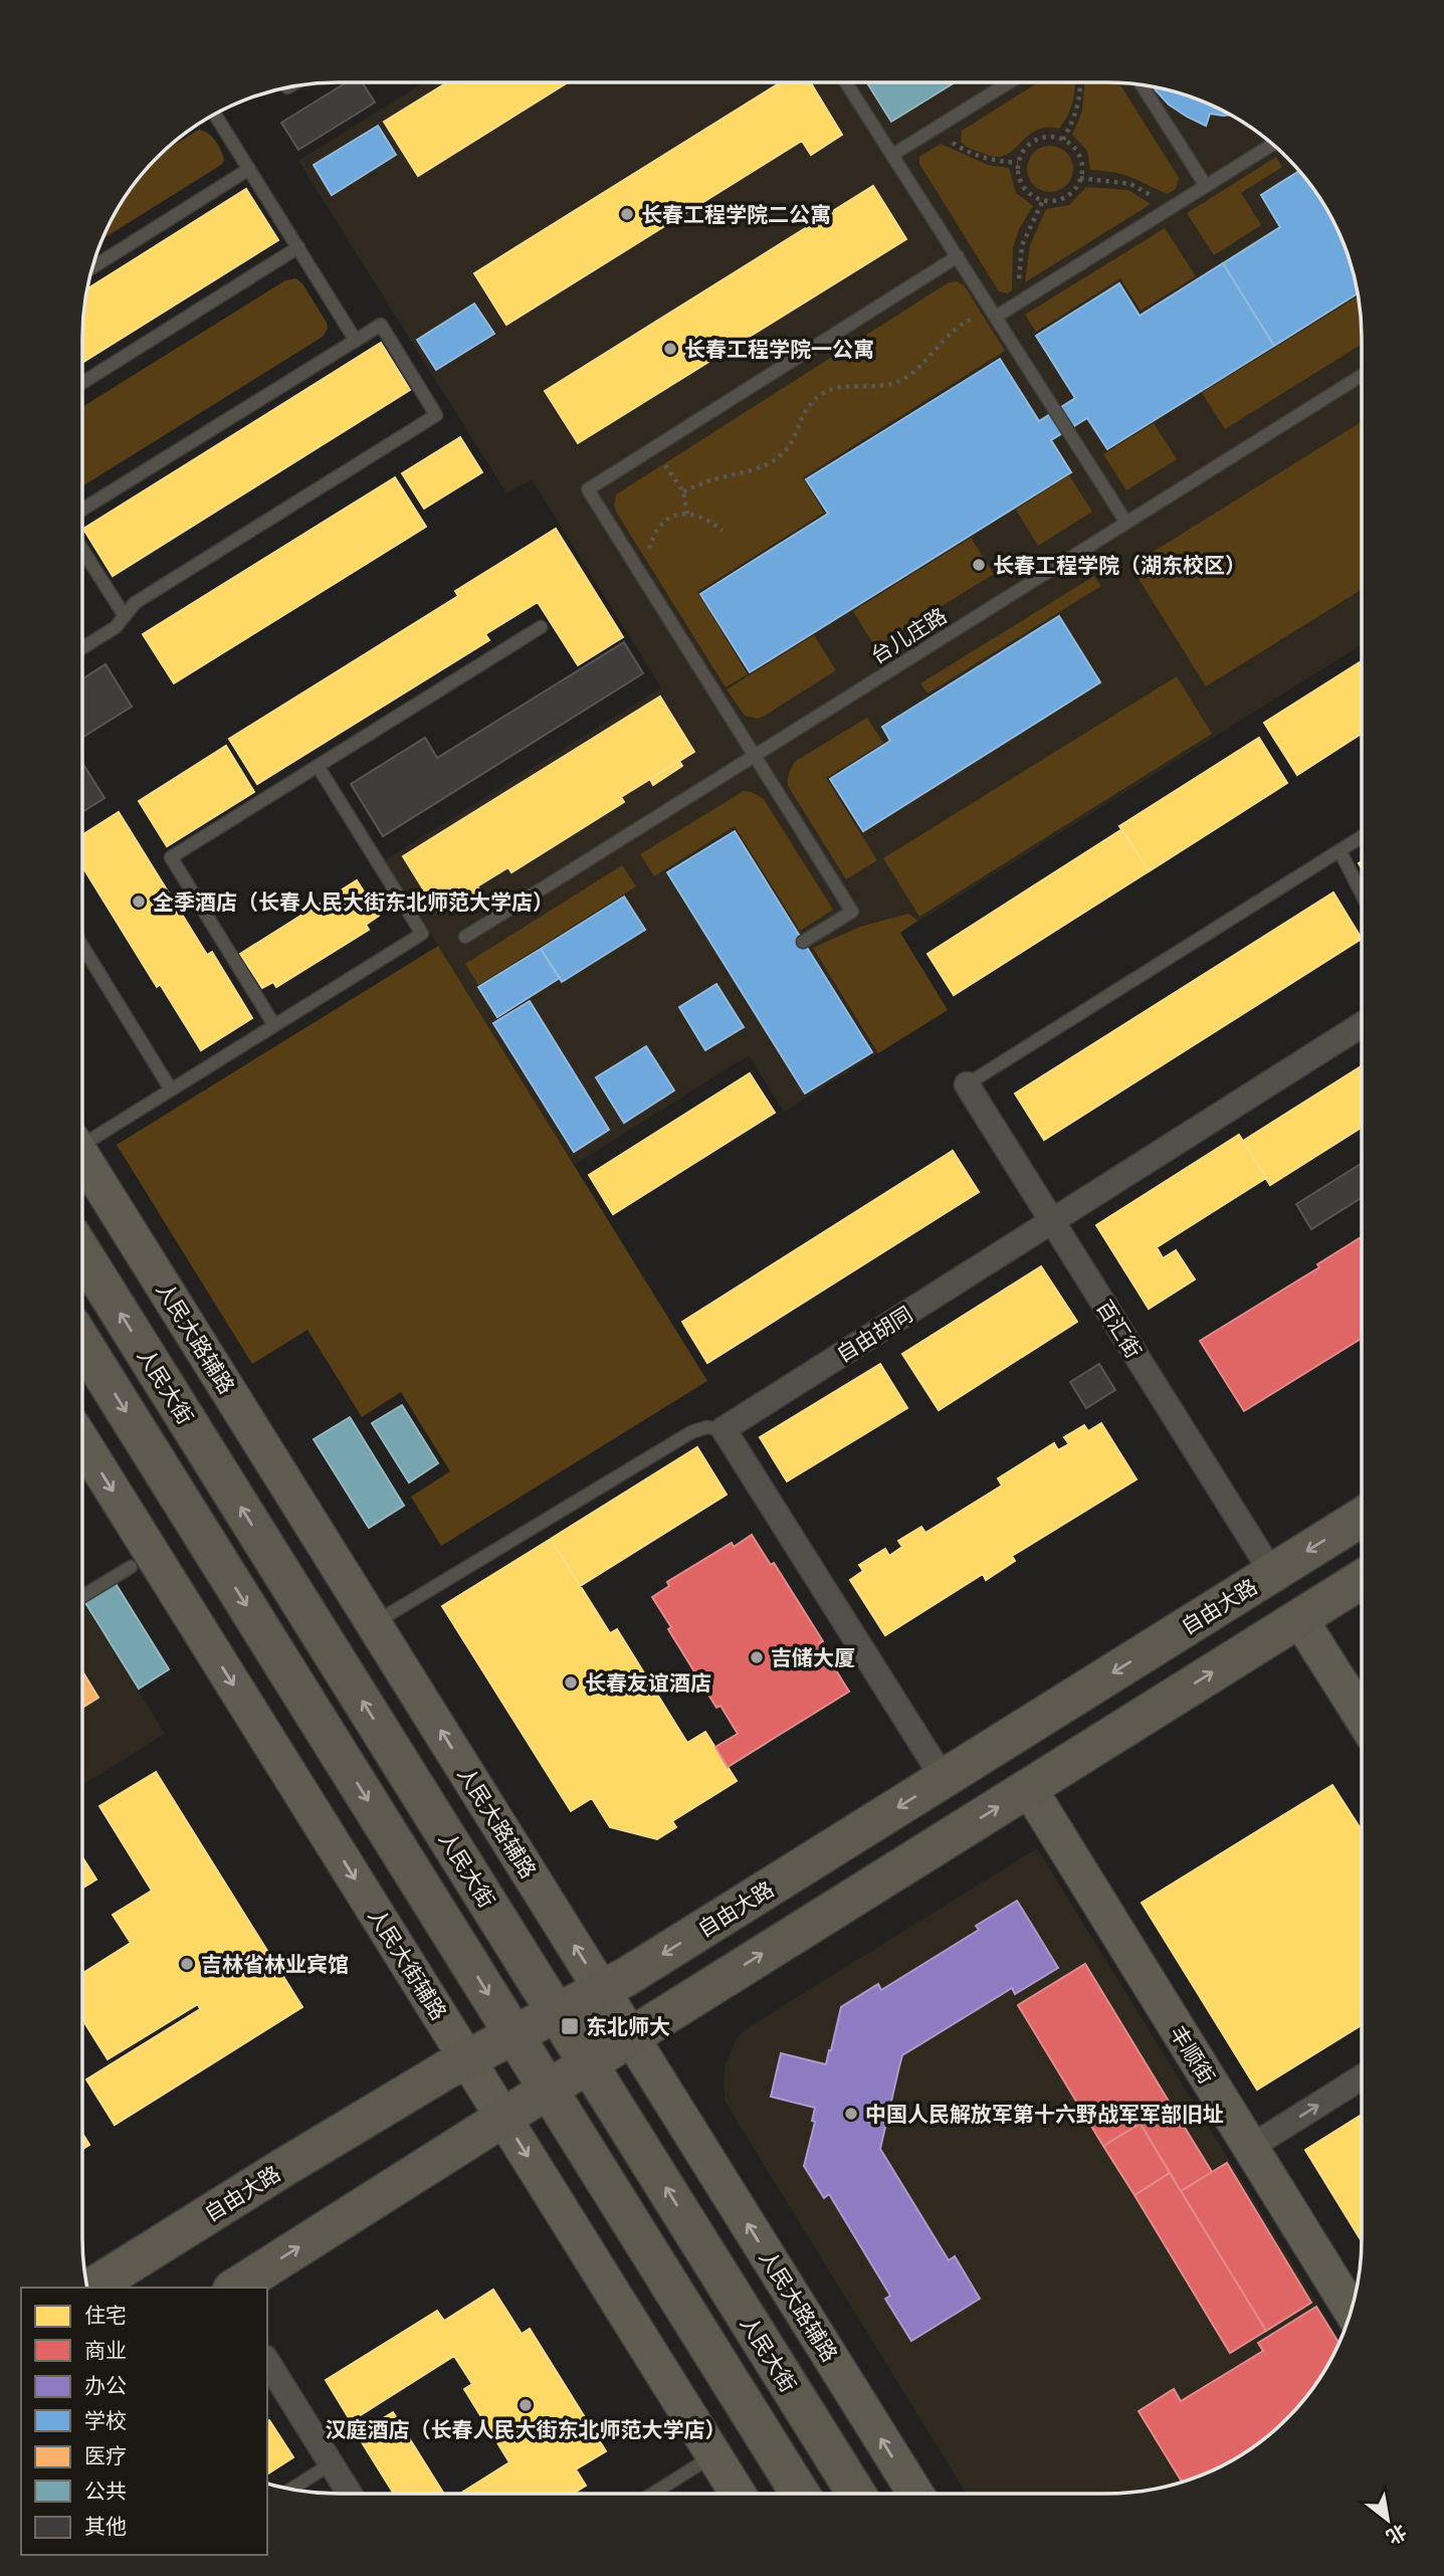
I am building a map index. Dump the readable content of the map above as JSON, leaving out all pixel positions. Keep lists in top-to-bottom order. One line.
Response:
{"streets":{"main road":["人民大路辅路","人民大街","自由大路","人民大街辅路","丰顺街"],"street":["百汇街","自由胡同"],"lane":["台儿庄路"]},"crossings":[["百汇街","自由胡同"],["百汇街","自由大路"],["人民大路辅路","自由大路"],["人民大街","自由大路"],["自由大路","人民大街辅路"]],"places":{"other":["长春工程学院二公寓","长春工程学院一公寓","长春工程学院（湖东校区）","全季酒店（长春人民大街东北师范大学店）","吉储大厦","长春友谊酒店","吉林省林业宾馆","中国人民解放军第十六野战军军部旧址","汉庭酒店（长春人民大街东北师范大学店）"],"transit":["东北师大"]},"legend":["住宅","商业","办公","学校","医疗","公共","其他"],"north":"bottom right"}
